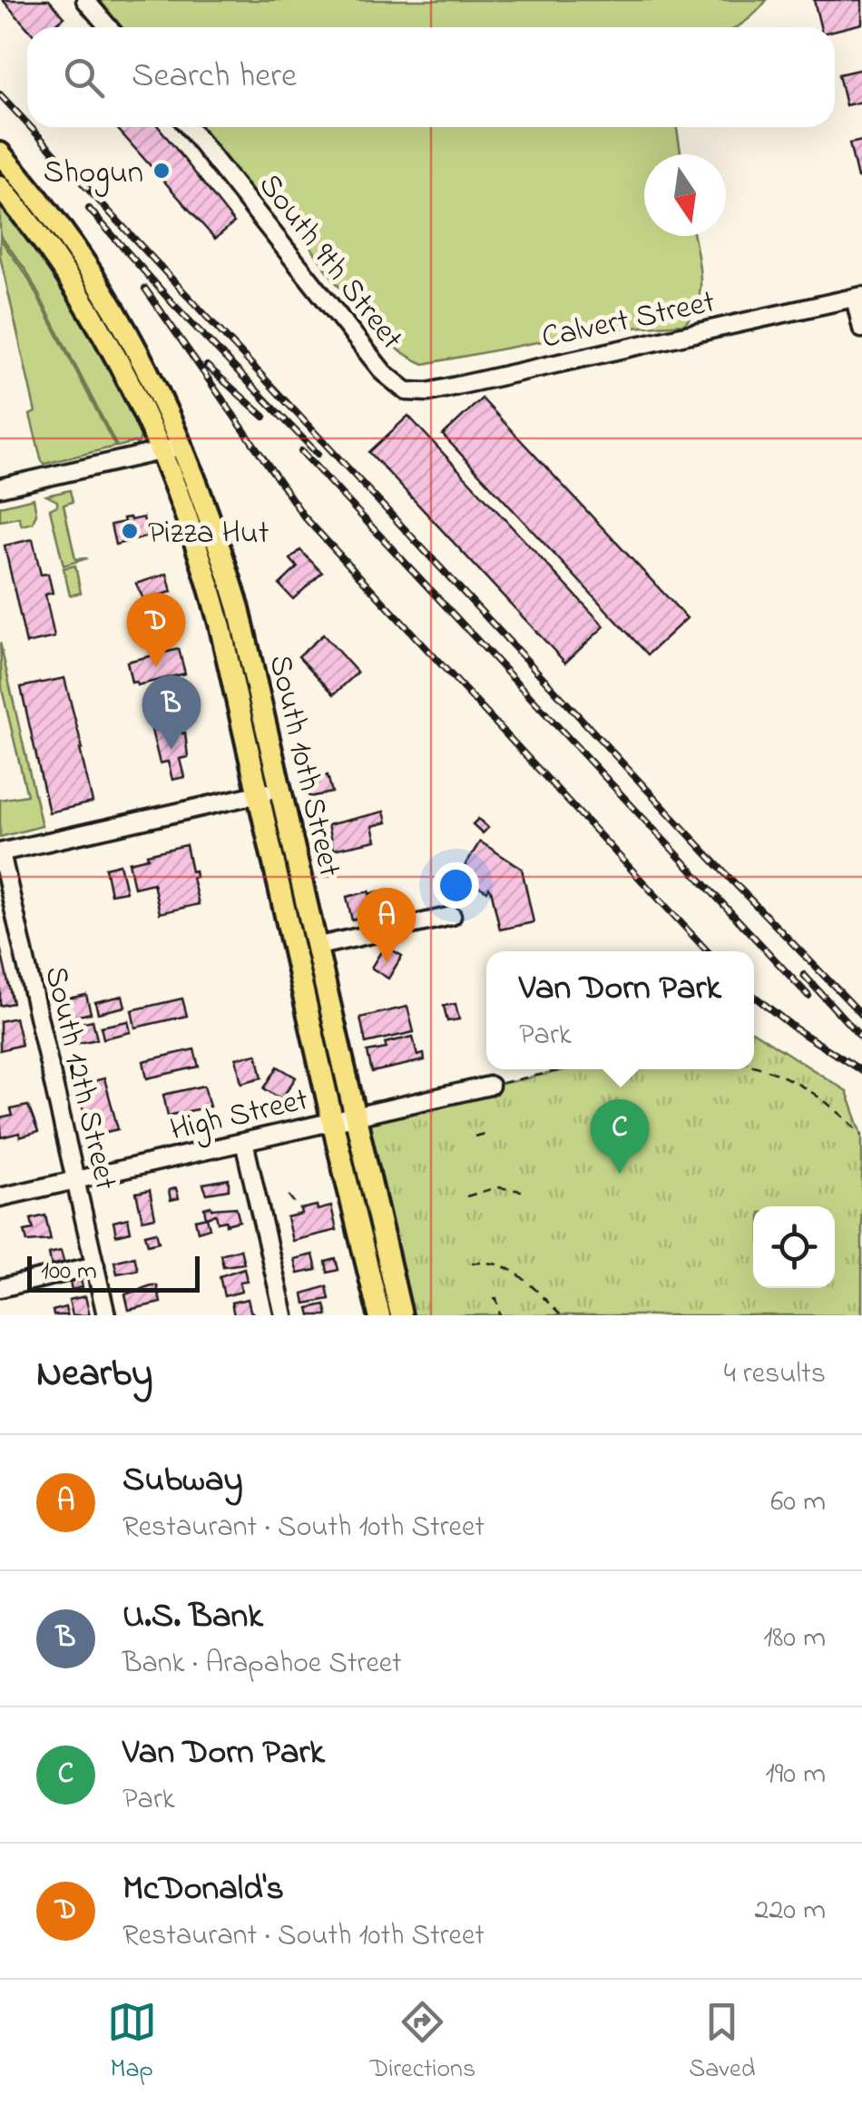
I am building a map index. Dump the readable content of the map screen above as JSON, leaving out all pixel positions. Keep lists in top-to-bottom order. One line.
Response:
{"streets":{"main road":["South 10th Street"],"street":["South 9th Street","Calvert Street","South 12th Street","High Street"]},"crossings":[["South 9th Street","Calvert Street"],["South 10th Street","High Street"],["South 12th Street","High Street"]],"places":["Shogun","Pizza Hut"],"scale_bar":"100 m","north":"bottom","page":{"search":"Search here","pins":["D","B","A","C"],"popup":["Van Dorn Park","Park"],"scale":"100 m","heading":["Nearby","4 results"],"list":[{"mark":"A","name":"Subway","note":"Restaurant · South 10th Street","value":"60 m"},{"mark":"B","name":"U.S. Bank","note":"Bank · Arapahoe Street","value":"180 m"},{"mark":"C","name":"Van Dorn Park","note":"Park","value":"190 m"},{"mark":"D","name":"McDonald's","note":"Restaurant · South 10th Street","value":"220 m"}],"nav":["Map","Directions","Saved"]}}
